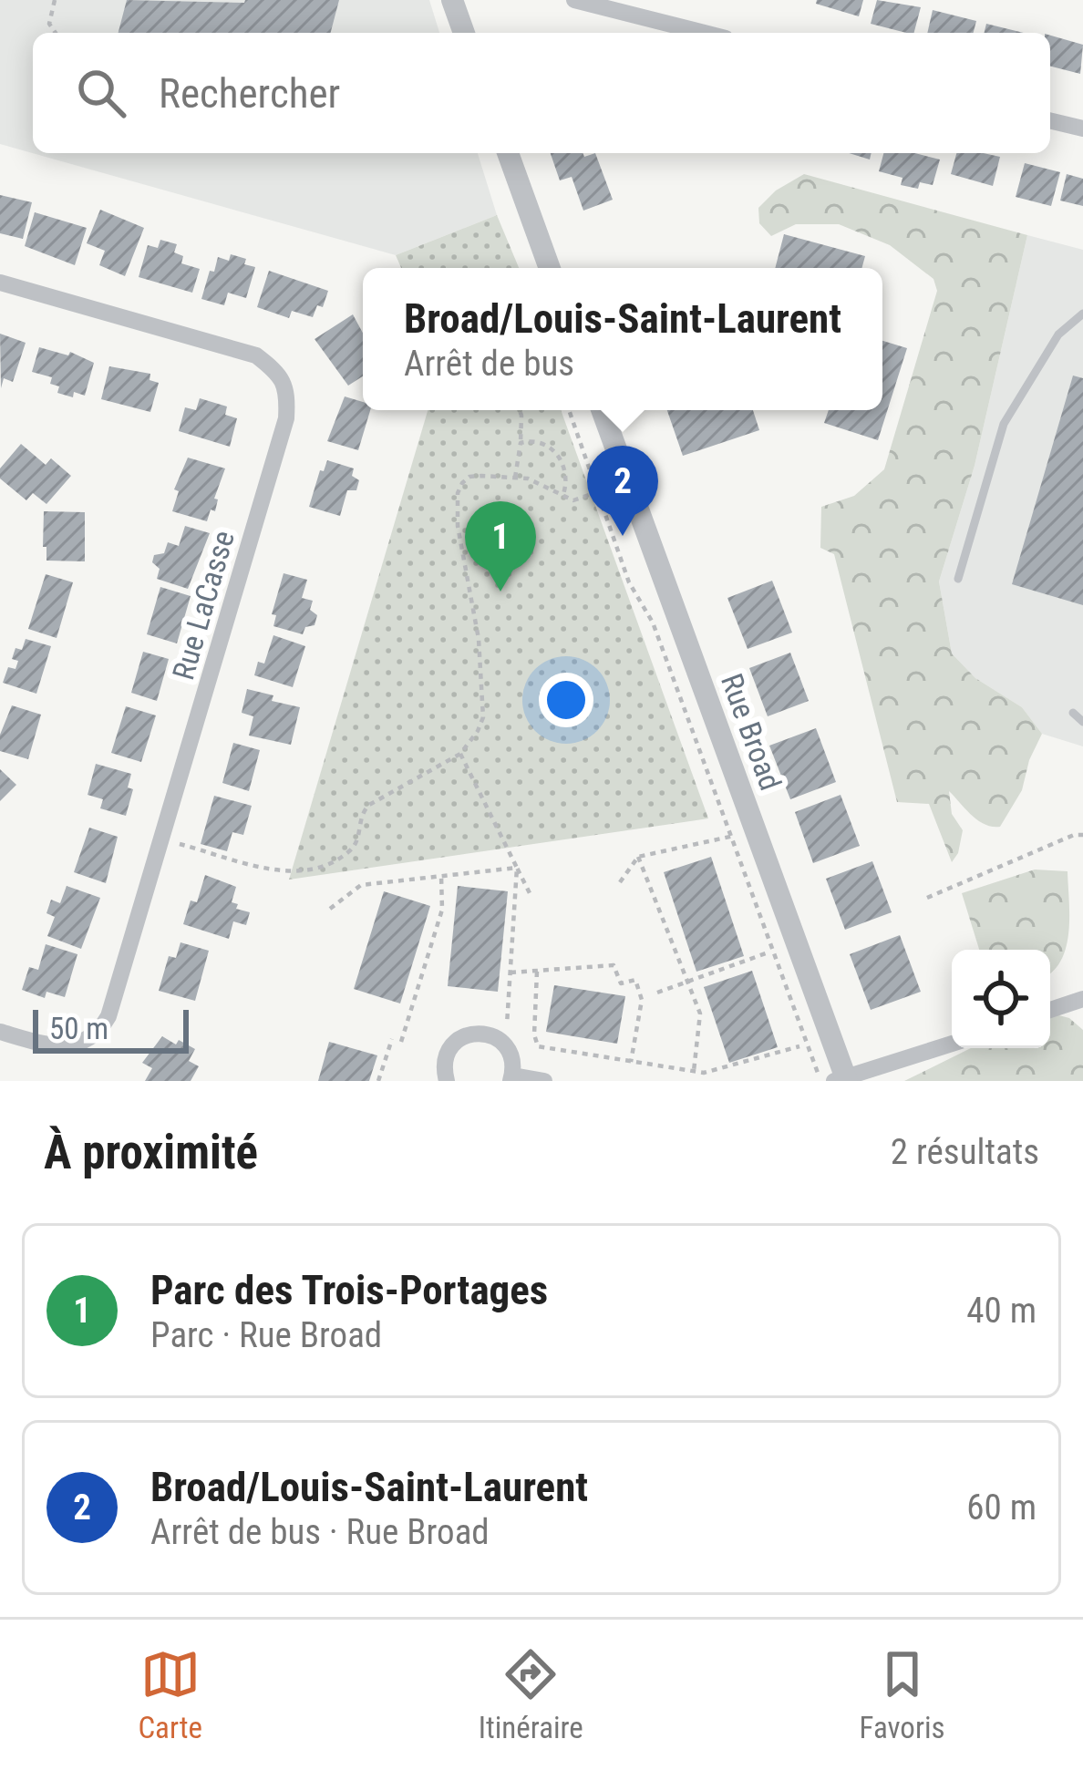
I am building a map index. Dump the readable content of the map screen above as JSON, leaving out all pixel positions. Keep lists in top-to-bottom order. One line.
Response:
{"streets":{"street":["Rue LaCasse","Rue Broad"]},"scale_bar":"50 m","page":{"search":"Rechercher","popup":["Broad/Louis-Saint-Laurent","Arrêt de bus"],"pins":["2","1"],"scale":"50 m","heading":["À proximité","2 résultats"],"list":[{"mark":"1","name":"Parc des Trois-Portages","note":"Parc · Rue Broad","value":"40 m"},{"mark":"2","name":"Broad/Louis-Saint-Laurent","note":"Arrêt de bus · Rue Broad","value":"60 m"}],"nav":["Carte","Itinéraire","Favoris"]}}
